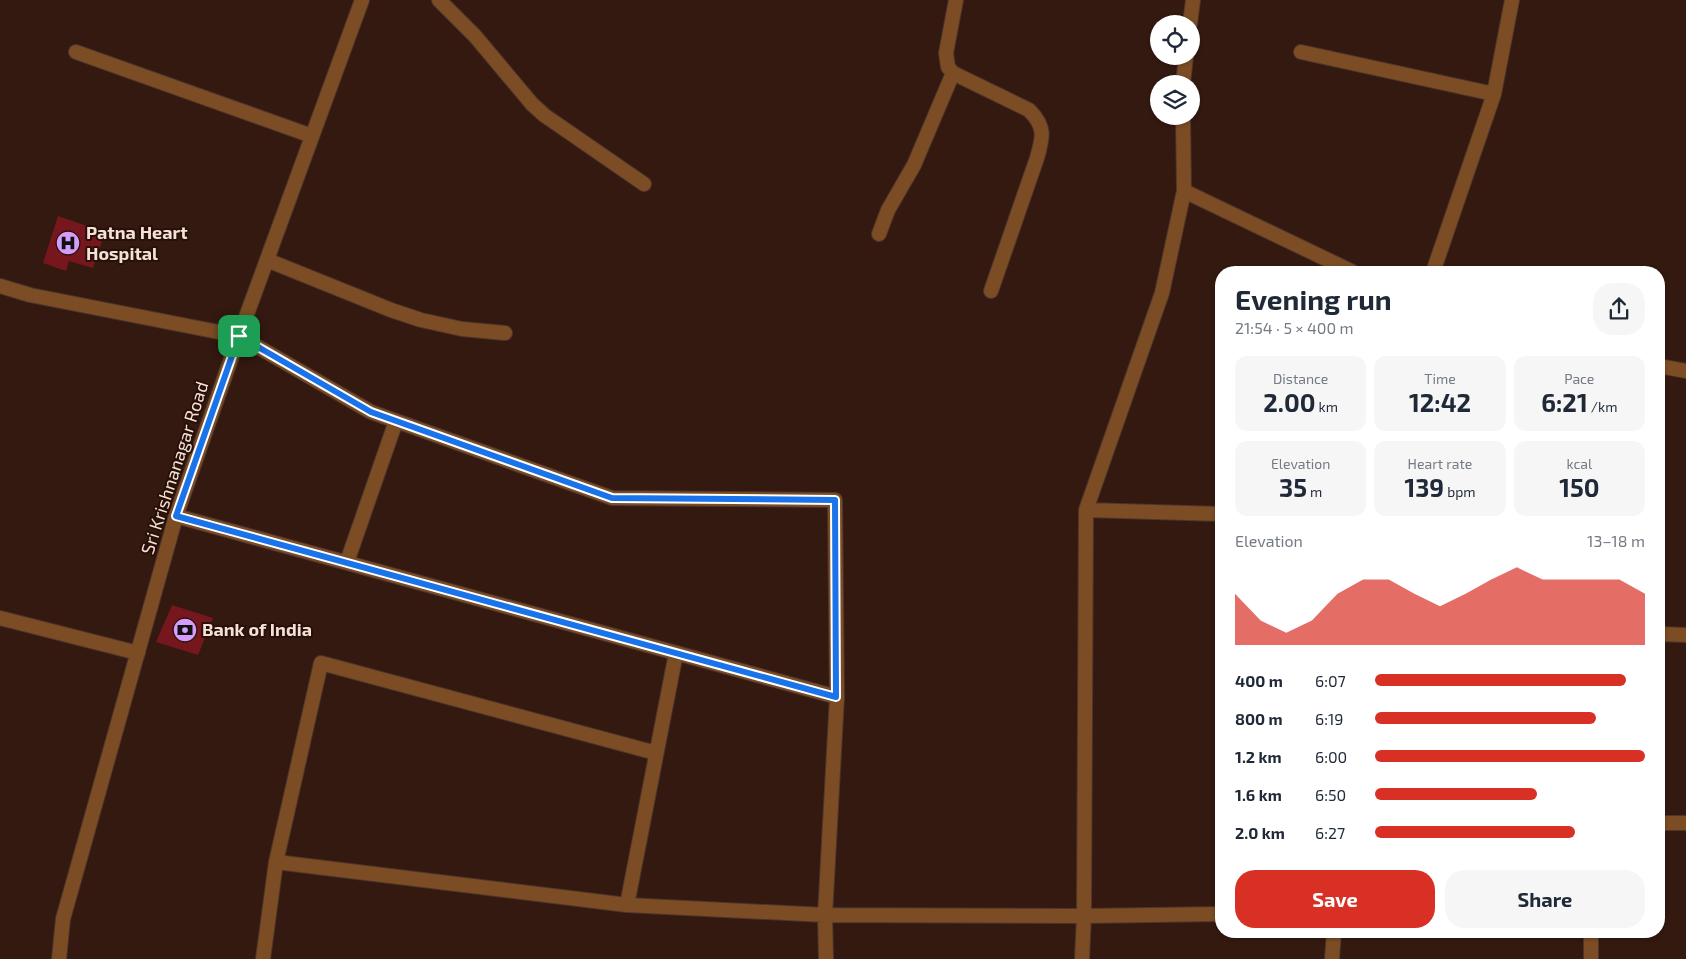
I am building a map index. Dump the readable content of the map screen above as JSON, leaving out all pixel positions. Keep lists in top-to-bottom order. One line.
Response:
{"streets":{"street":["Sri Krishnanagar Road"]},"places":{"hospital":["Patna Heart Hospital"],"bank":["Bank of India"]},"page":{"heading":["Evening run","21:54 · 5 × 400 m"],"stats":[["Distance","2.00 km"],["Time","12:42"],["Pace","6:21 /km"],["Elevation","35 m"],["Heart rate","139 bpm"],["kcal","150"]],"chart":["Elevation","13–18 m"],"list":[{"name":"400 m","note":"6:07"},{"name":"800 m","note":"6:19"},{"name":"1.2 km","note":"6:00"},{"name":"1.6 km","note":"6:50"},{"name":"2.0 km","note":"6:27"}],"buttons":["Save","Share"]}}
